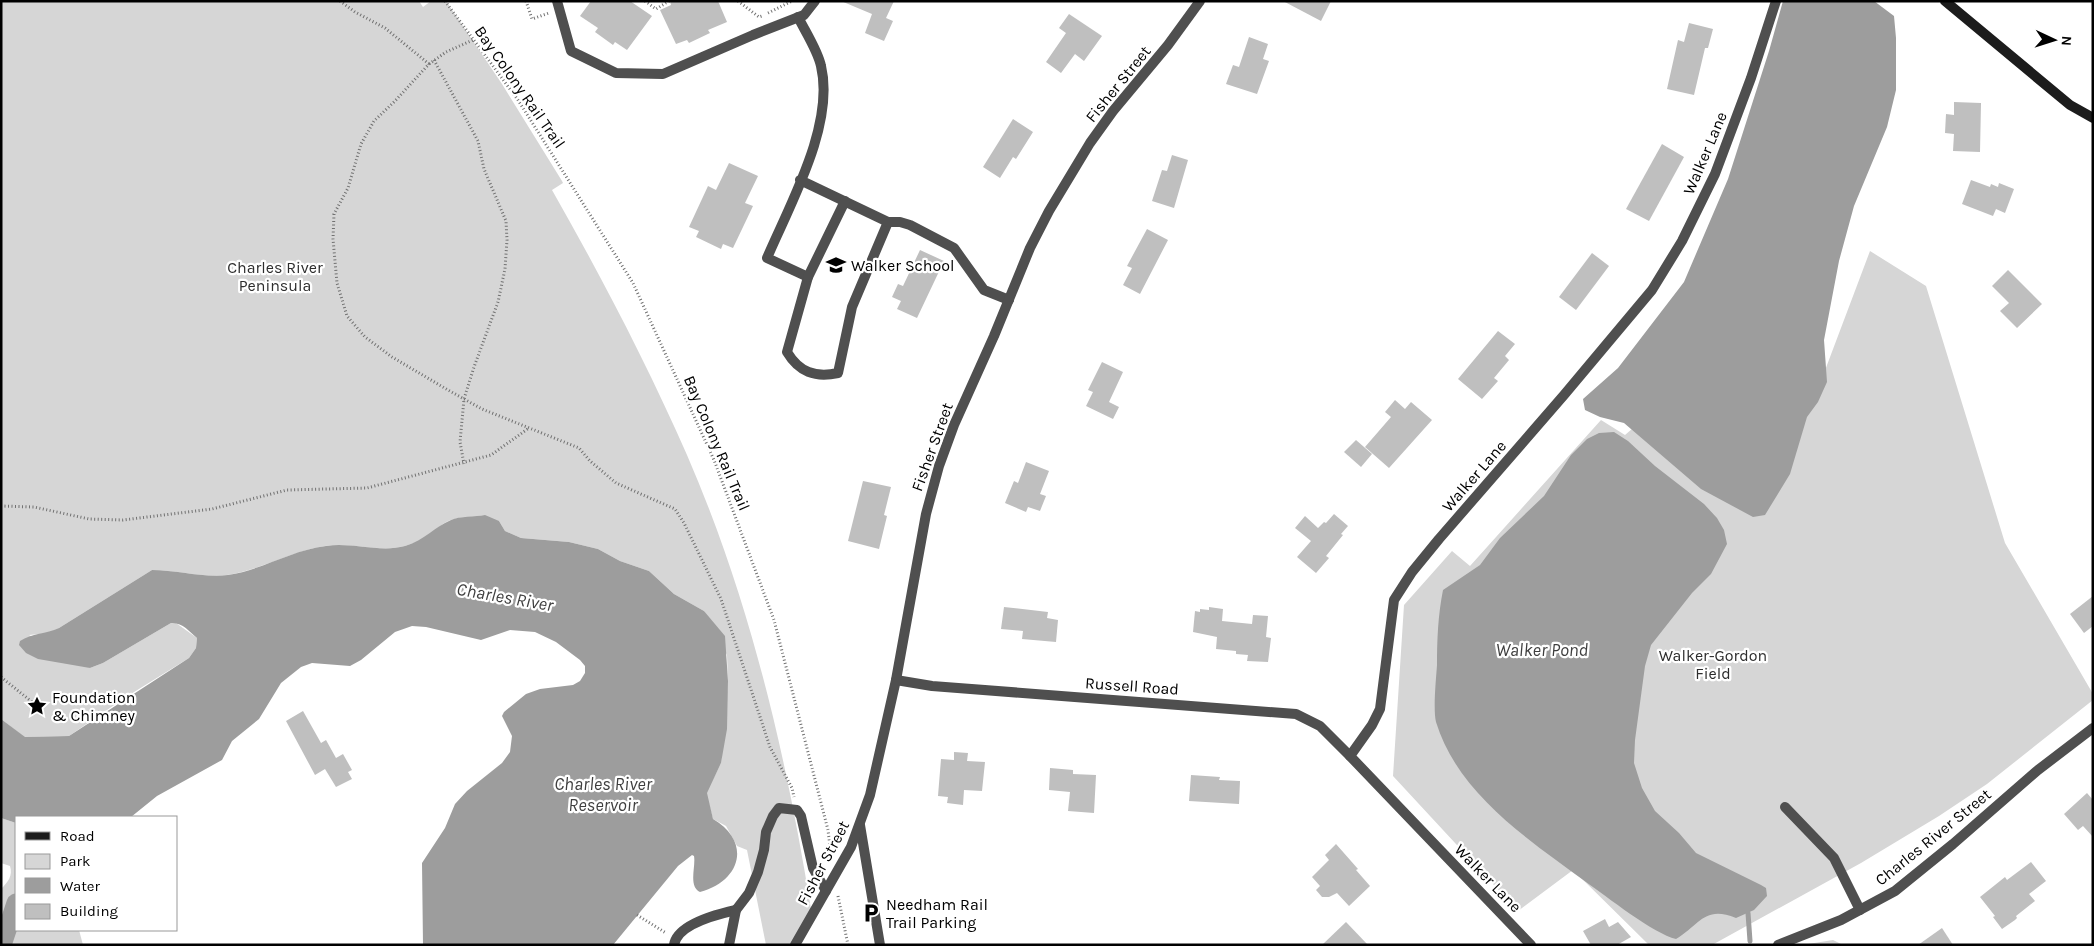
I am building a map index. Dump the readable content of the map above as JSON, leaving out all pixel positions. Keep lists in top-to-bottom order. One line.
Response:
{"streets":{"street":["Fisher Street","Walker Lane","Russell Road","Charles River Street"],"path":["Bay Colony Rail Trail"]},"crossings":[["Fisher Street","Bay Colony Rail Trail"],["Fisher Street","Russell Road"],["Walker Lane","Russell Road"]],"water":["Charles River","Walker Pond","Charles River Reservoir"],"parks":["Charles River Peninsula","Walker-Gordon Field"],"places":{"school or university":["Walker School"],"place":["Foundation & Chimney"],"parking":["Needham Rail Trail Parking"]},"legend":["Road","Park","Water","Building"],"north":"right"}
